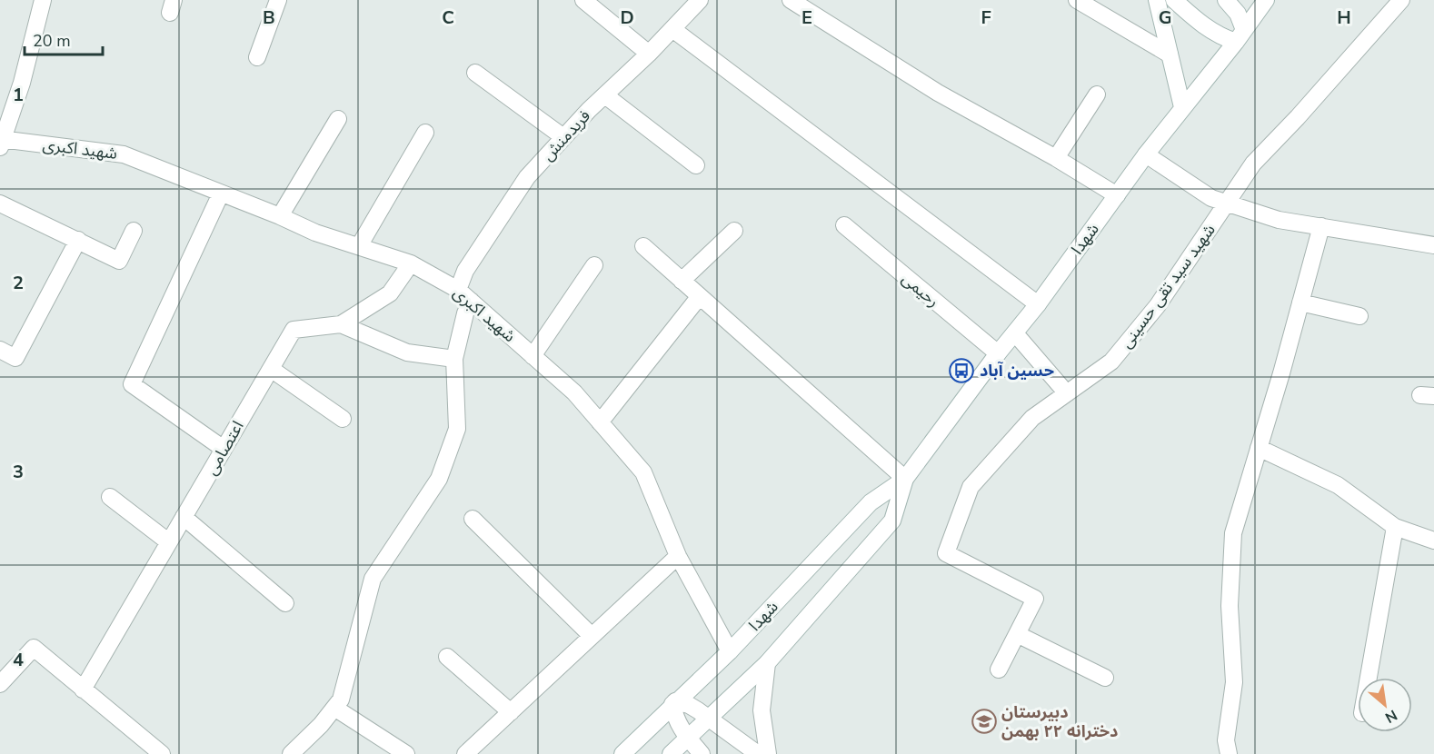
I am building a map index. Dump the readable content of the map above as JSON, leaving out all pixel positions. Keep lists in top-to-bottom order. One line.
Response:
{"streets":{"street":["فریدمنش","شهید اکبری","شهدا","شهید سید تقی حسینی","رحیمی","اعتصامی"]},"crossings":[["فریدمنش","شهید اکبری"],["شهید اکبری","شهدا"],["شهید اکبری","اعتصامی"],["شهدا","رحیمی"]],"places":{"bus stop":["حسین آباد"],"school or university":["دبیرستان دخترانه ۲۲ بهمن"]},"scale_bar":"20 m","north":"bottom right","grid":{"columns":["B","C","D","E","F","G","H"],"rows":["1","2","3","4"]}}
